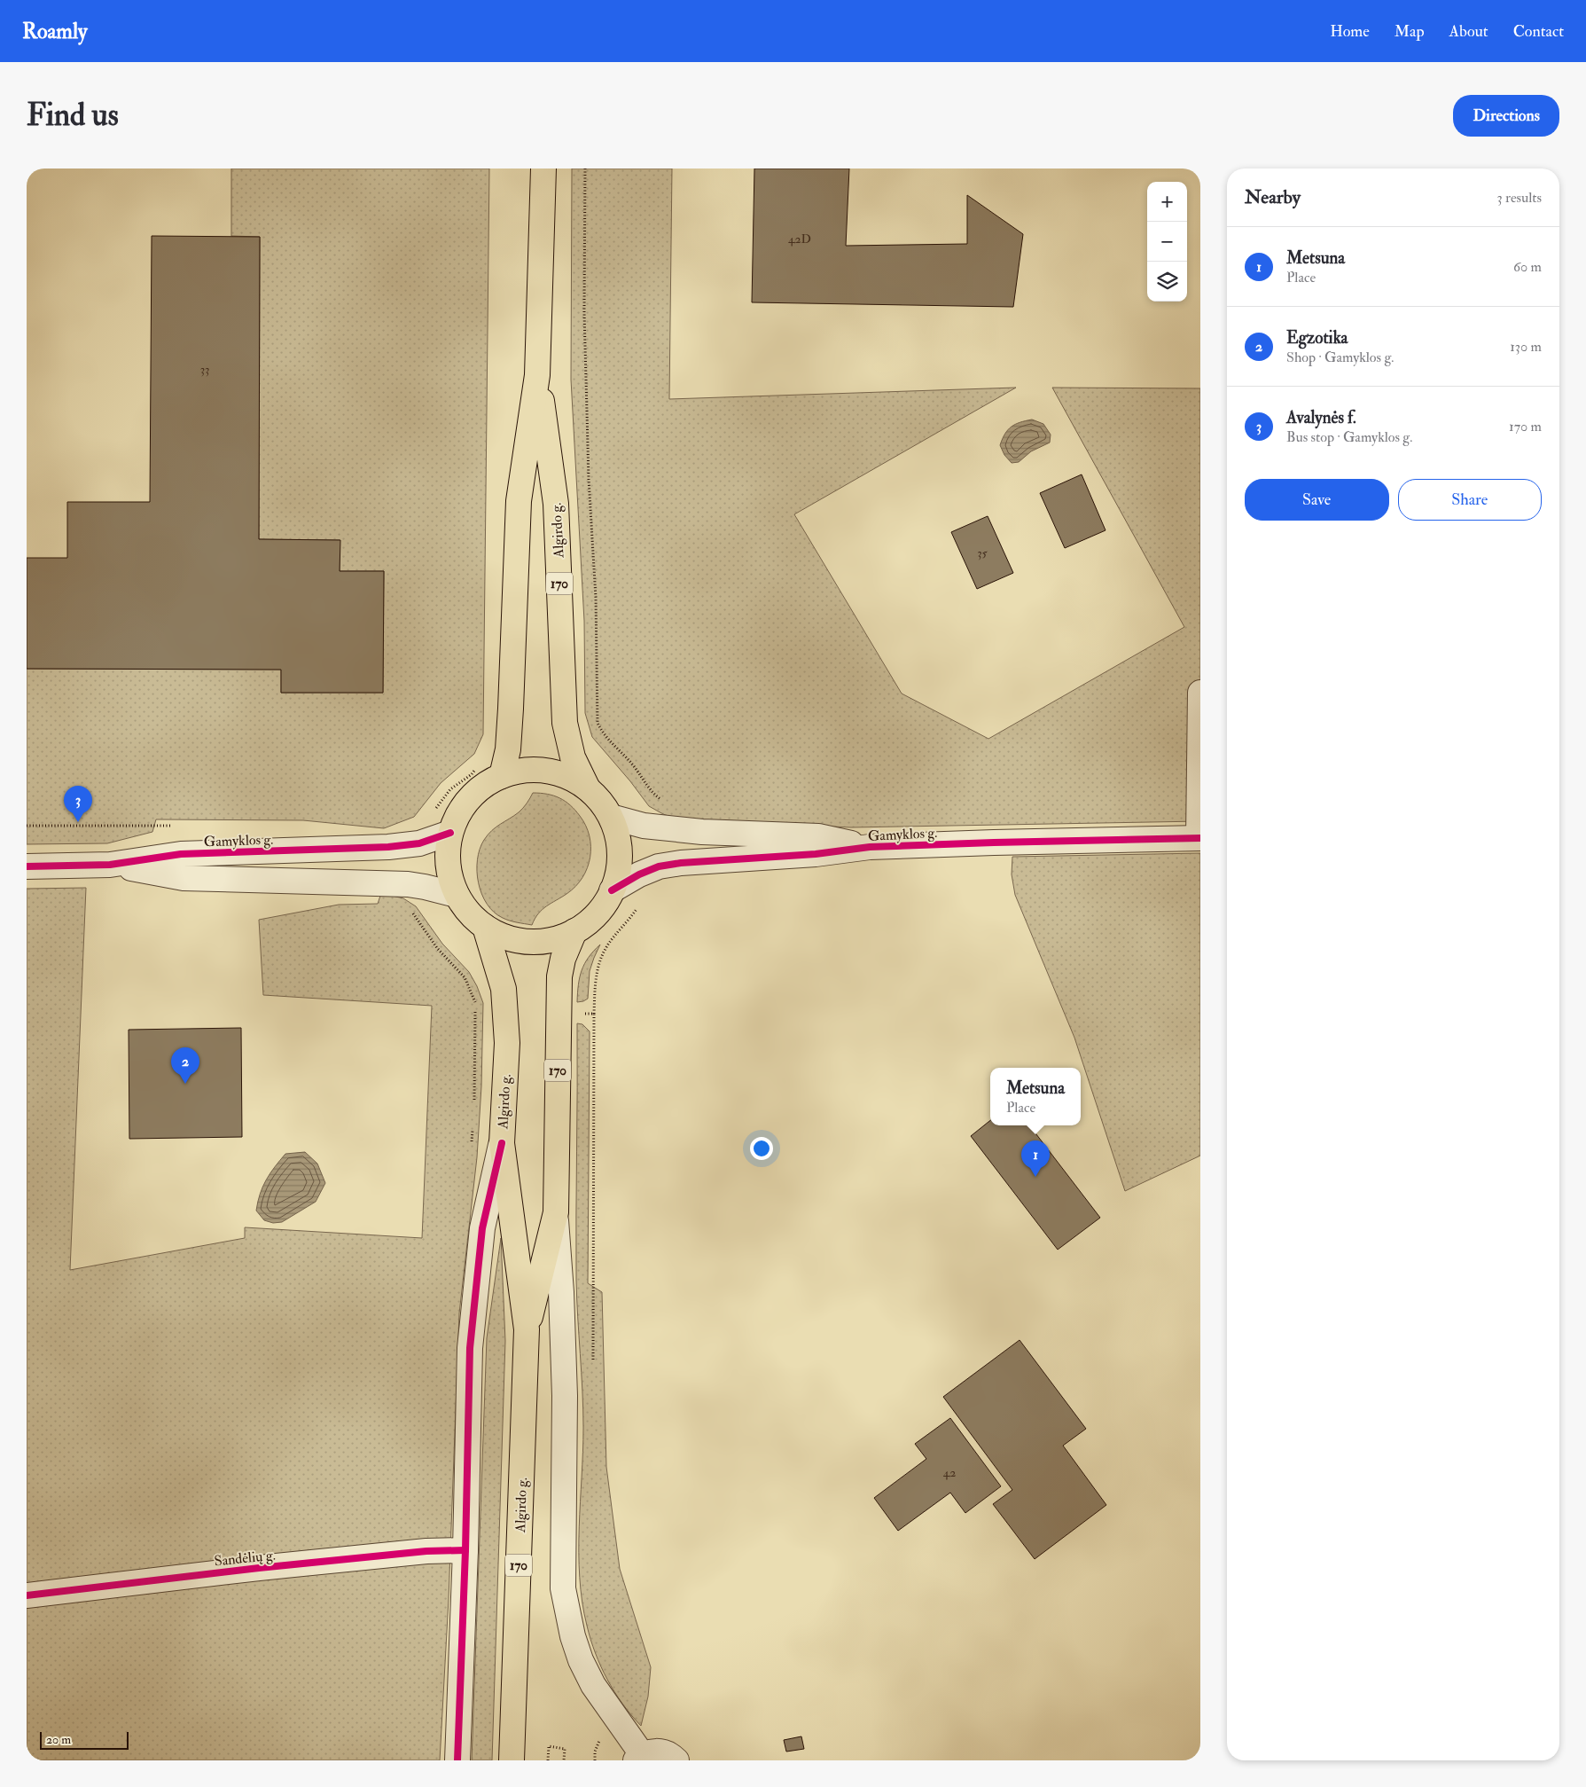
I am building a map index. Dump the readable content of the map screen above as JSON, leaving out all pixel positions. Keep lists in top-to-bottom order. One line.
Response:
{"streets":{"main road":["Algirdo g.","170"],"street":["Gamyklos g.","Sandėlių g."]},"crossings":[["Algirdo g.","Gamyklos g."]],"house_numbers":["42D","33","35","42"],"scale_bar":"20 m","page":{"header":"Roamly","nav":["Home","Map","About","Contact"],"buttons":["Directions",["Save","Share"]],"title":"Find us","heading":["Nearby","3 results"],"map_buttons":["+","−"],"list":[{"mark":"1","name":"Metsuna","note":"Place","value":"60 m"},{"mark":"2","name":"Egzotika","note":"Shop · Gamyklos g.","value":"130 m"},{"mark":"3","name":"Avalynės f.","note":"Bus stop · Gamyklos g.","value":"170 m"}],"pins":["3","2","1"],"popup":["Metsuna","Place"],"scale":"20 m"}}
